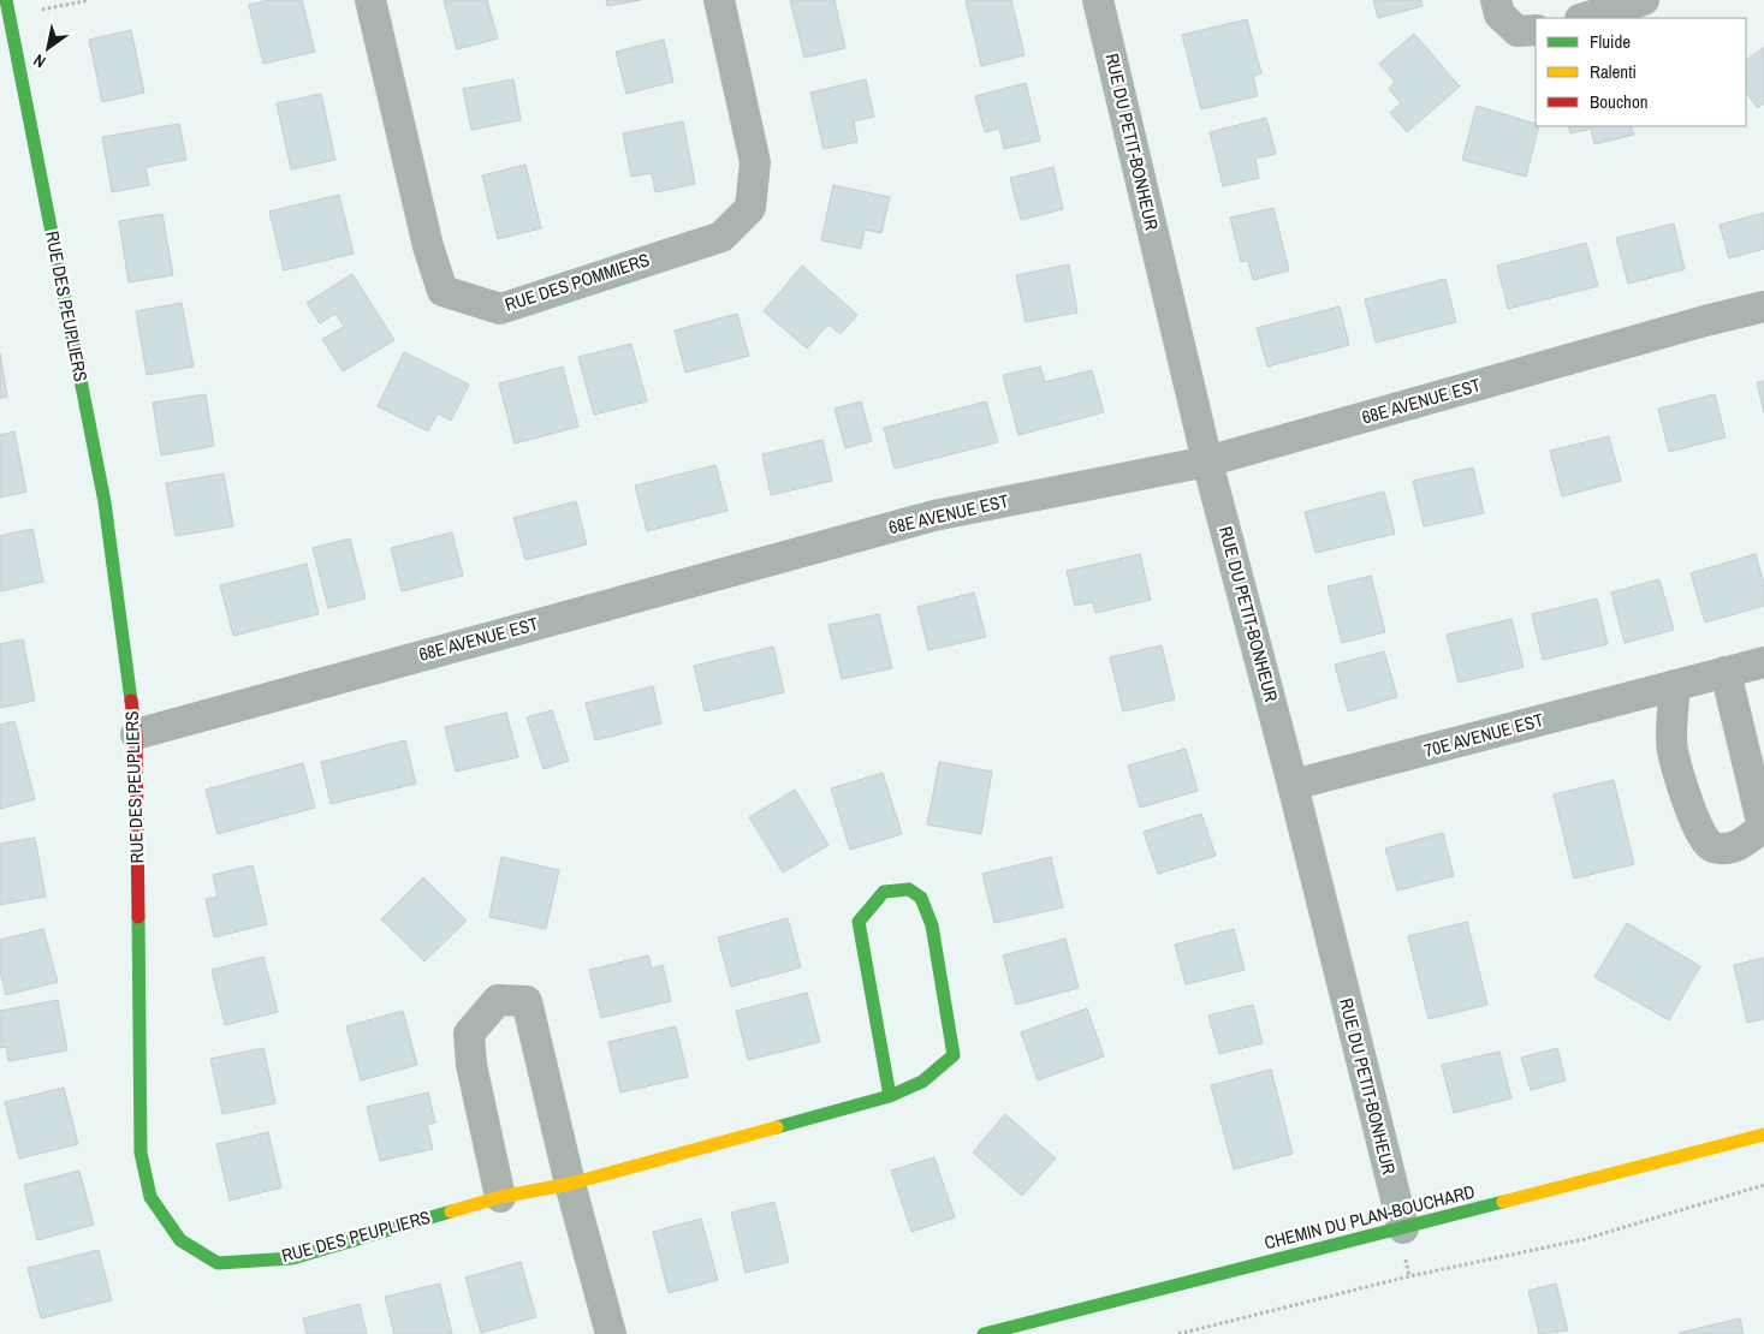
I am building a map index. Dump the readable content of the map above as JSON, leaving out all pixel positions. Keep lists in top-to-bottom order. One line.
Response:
{"streets":{"street":["RUE DU PETIT-BONHEUR","RUE DES POMMIERS","RUE DES PEUPLIERS","68E AVENUE EST","70E AVENUE EST","CHEMIN DU PLAN-BOUCHARD"]},"crossings":[["RUE DU PETIT-BONHEUR","68E AVENUE EST"],["RUE DU PETIT-BONHEUR","70E AVENUE EST"],["RUE DU PETIT-BONHEUR","CHEMIN DU PLAN-BOUCHARD"],["RUE DES PEUPLIERS","68E AVENUE EST"]],"legend":["Fluide","Ralenti","Bouchon"],"north":"bottom left"}
